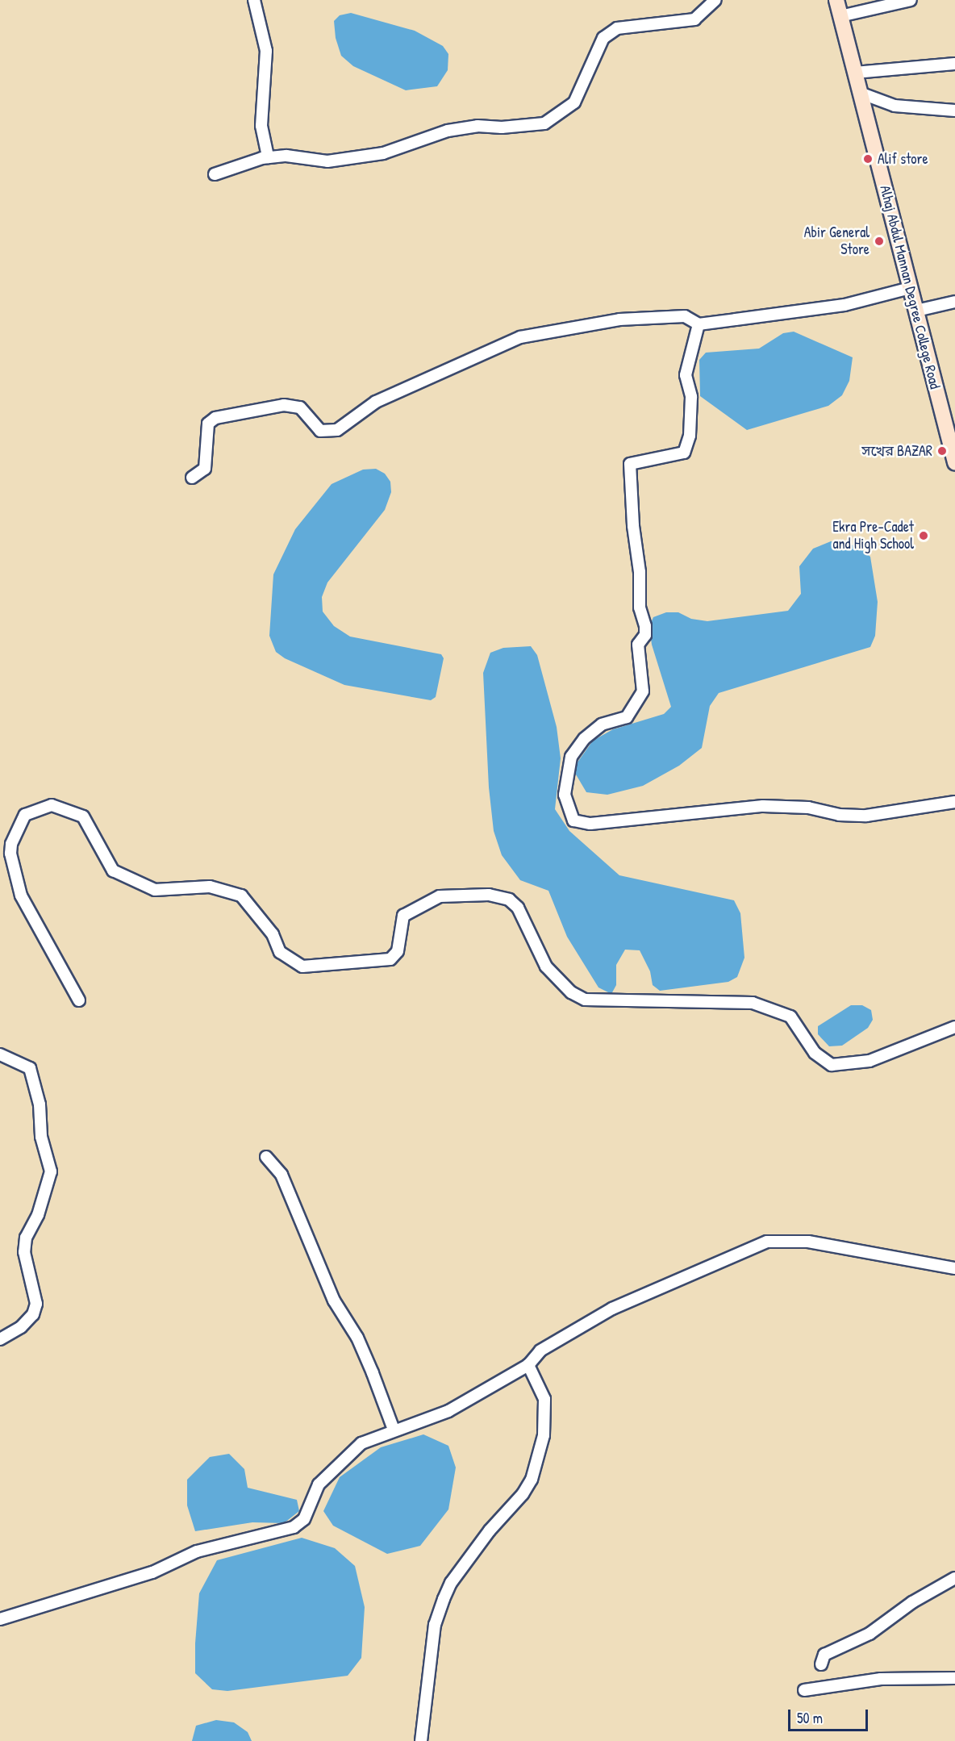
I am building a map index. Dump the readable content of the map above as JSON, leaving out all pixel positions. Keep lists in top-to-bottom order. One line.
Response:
{"streets":{"street":["Alhaj Abdul Mannan Degree College Road"]},"places":["Alif store","Abir General Store","সখের BAZAR","Ekra Pre-Cadet and High School"],"scale_bar":"50 m"}
